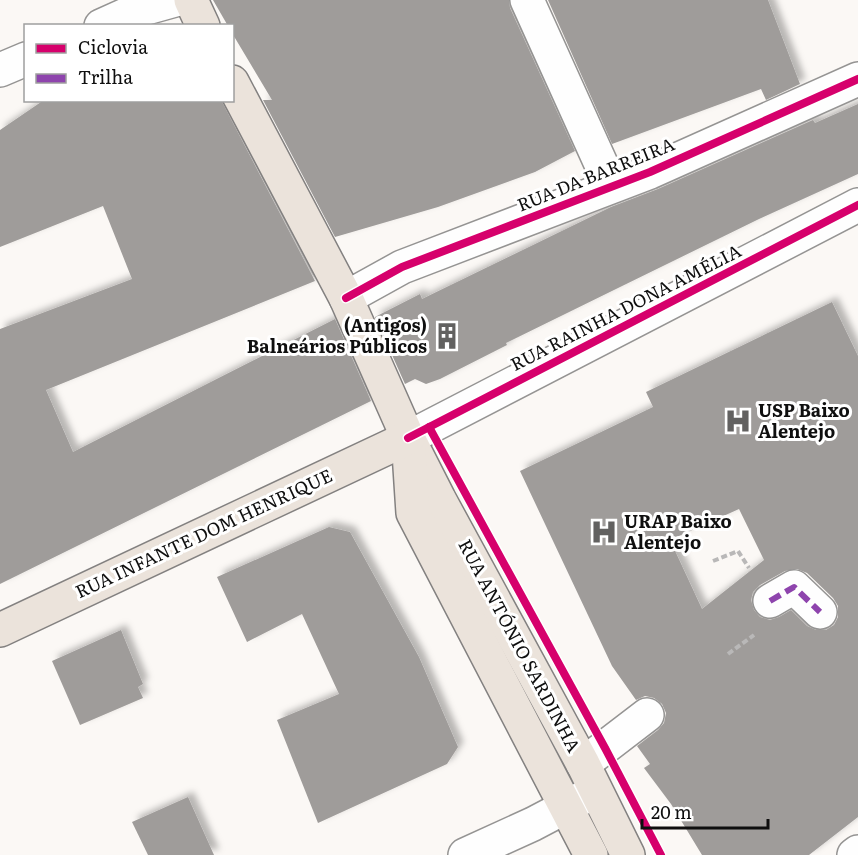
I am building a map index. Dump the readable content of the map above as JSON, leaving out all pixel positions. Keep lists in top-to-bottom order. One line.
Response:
{"streets":{"main road":["RUA INFANTE DOM HENRIQUE","RUA ANTÓNIO SARDINHA"],"street":["RUA DA BARREIRA","RUA RAINHA DONA AMÉLIA"]},"crossings":[["RUA DA BARREIRA","RUA ANTÓNIO SARDINHA"],["RUA RAINHA DONA AMÉLIA","RUA INFANTE DOM HENRIQUE"],["RUA RAINHA DONA AMÉLIA","RUA ANTÓNIO SARDINHA"],["RUA INFANTE DOM HENRIQUE","RUA ANTÓNIO SARDINHA"]],"places":{"building":["(Antigos) Balneários Públicos"],"hospital":["USP Baixo Alentejo","URAP Baixo Alentejo"]},"legend":["Ciclovia","Trilha"],"scale_bar":"20 m"}
